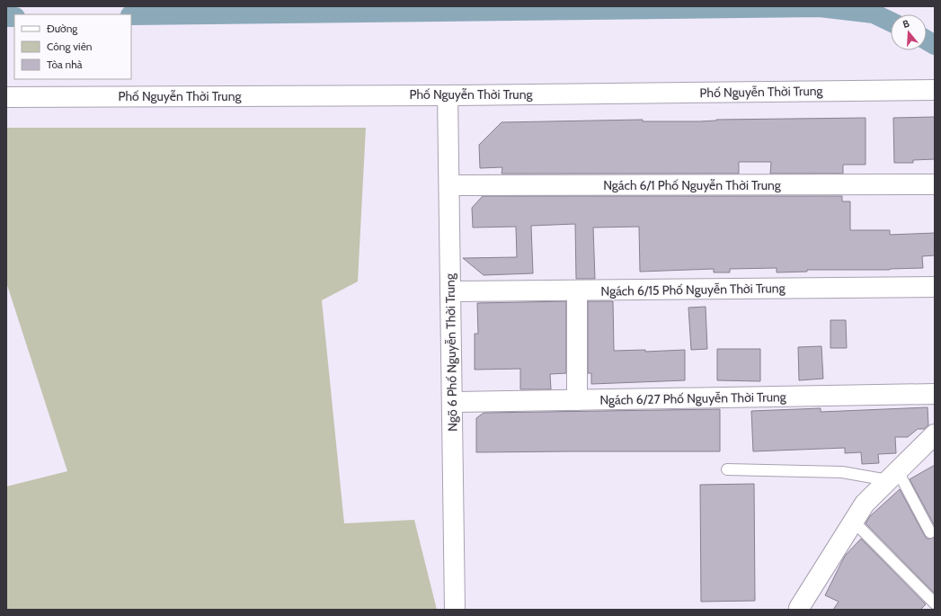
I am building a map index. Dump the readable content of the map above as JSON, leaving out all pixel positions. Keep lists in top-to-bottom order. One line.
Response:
{"streets":{"street":["Phố Nguyễn Thời Trung","Ngách 6/1 Phố Nguyễn Thời Trung","Ngách 6/15 Phố Nguyễn Thời Trung","Ngõ 6 Phố Nguyễn Thời Trung","Ngách 6/27 Phố Nguyễn Thời Trung"]},"crossings":[["Phố Nguyễn Thời Trung","Ngõ 6 Phố Nguyễn Thời Trung"],["Ngách 6/1 Phố Nguyễn Thời Trung","Ngõ 6 Phố Nguyễn Thời Trung"],["Ngách 6/15 Phố Nguyễn Thời Trung","Ngõ 6 Phố Nguyễn Thời Trung"],["Ngõ 6 Phố Nguyễn Thời Trung","Ngách 6/27 Phố Nguyễn Thời Trung"]],"legend":["Đường","Công viên","Tòa nhà"],"north":"top"}
